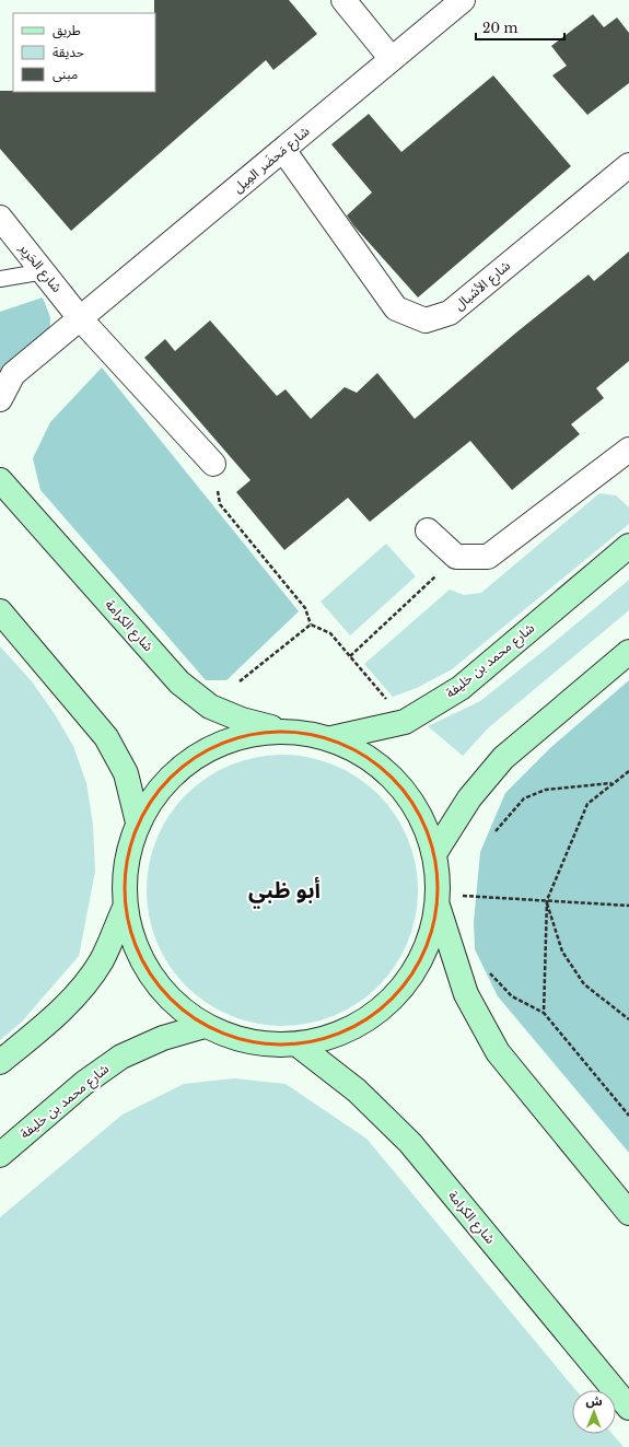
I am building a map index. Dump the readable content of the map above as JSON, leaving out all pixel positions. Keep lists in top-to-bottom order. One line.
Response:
{"streets":{"main road":["شارع الكرامة","شارع محمد بن خليفة"],"street":["شارع مَحضَر المِيل","شارع الحَرِير","شارع الأشبال"]},"crossings":[["شارع مَحضَر المِيل","شارع الحَرِير"],["شارع مَحضَر المِيل","شارع الأشبال"]],"districts":["أبو ظبي"],"legend":["طريق","حديقة","مبنى"],"scale_bar":"20 m","north":"top"}
